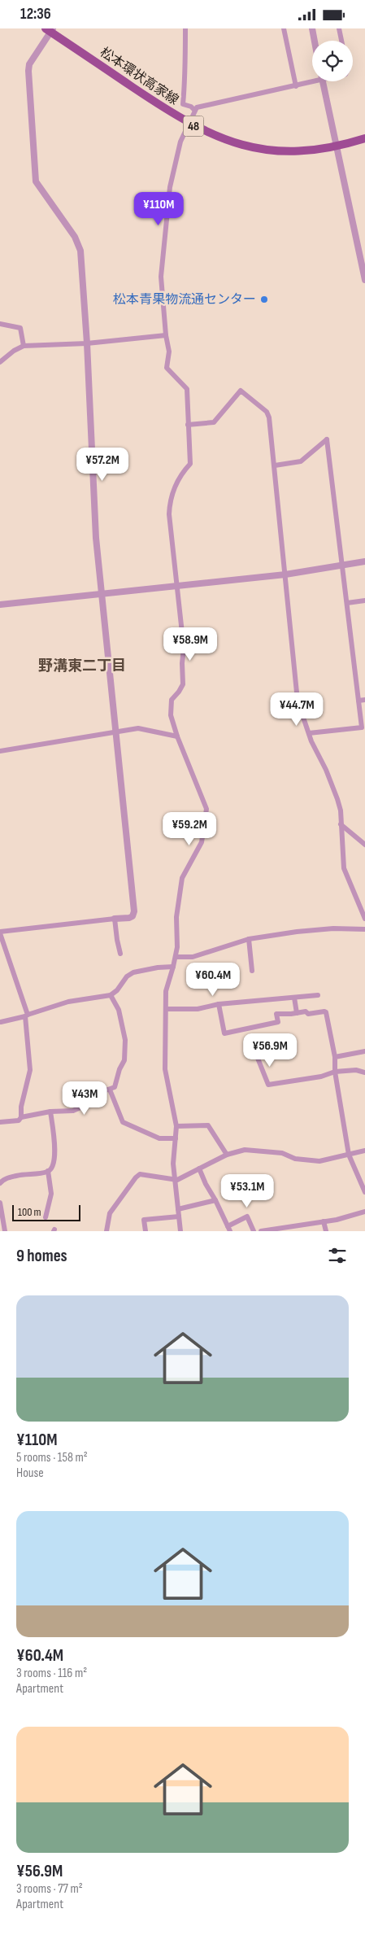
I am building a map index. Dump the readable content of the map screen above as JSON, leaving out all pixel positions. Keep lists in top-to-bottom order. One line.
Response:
{"streets":{"main road":["松本環状高家線","48"]},"districts":["野溝東二丁目"],"places":["松本青果物流通センター"],"scale_bar":"100 m","page":{"status":"12:36","price":["¥110M","¥57.2M","¥58.9M","¥44.7M","¥59.2M","¥60.4M","¥56.9M","¥43M","¥53.1M"],"scale":"100 m","heading":"9 homes","list":[{"name":"¥110M","note":"5 rooms · 158 m² · House"},{"name":"¥60.4M","note":"3 rooms · 116 m² · Apartment"},{"name":"¥56.9M","note":"3 rooms · 77 m² · Apartment"}]}}
